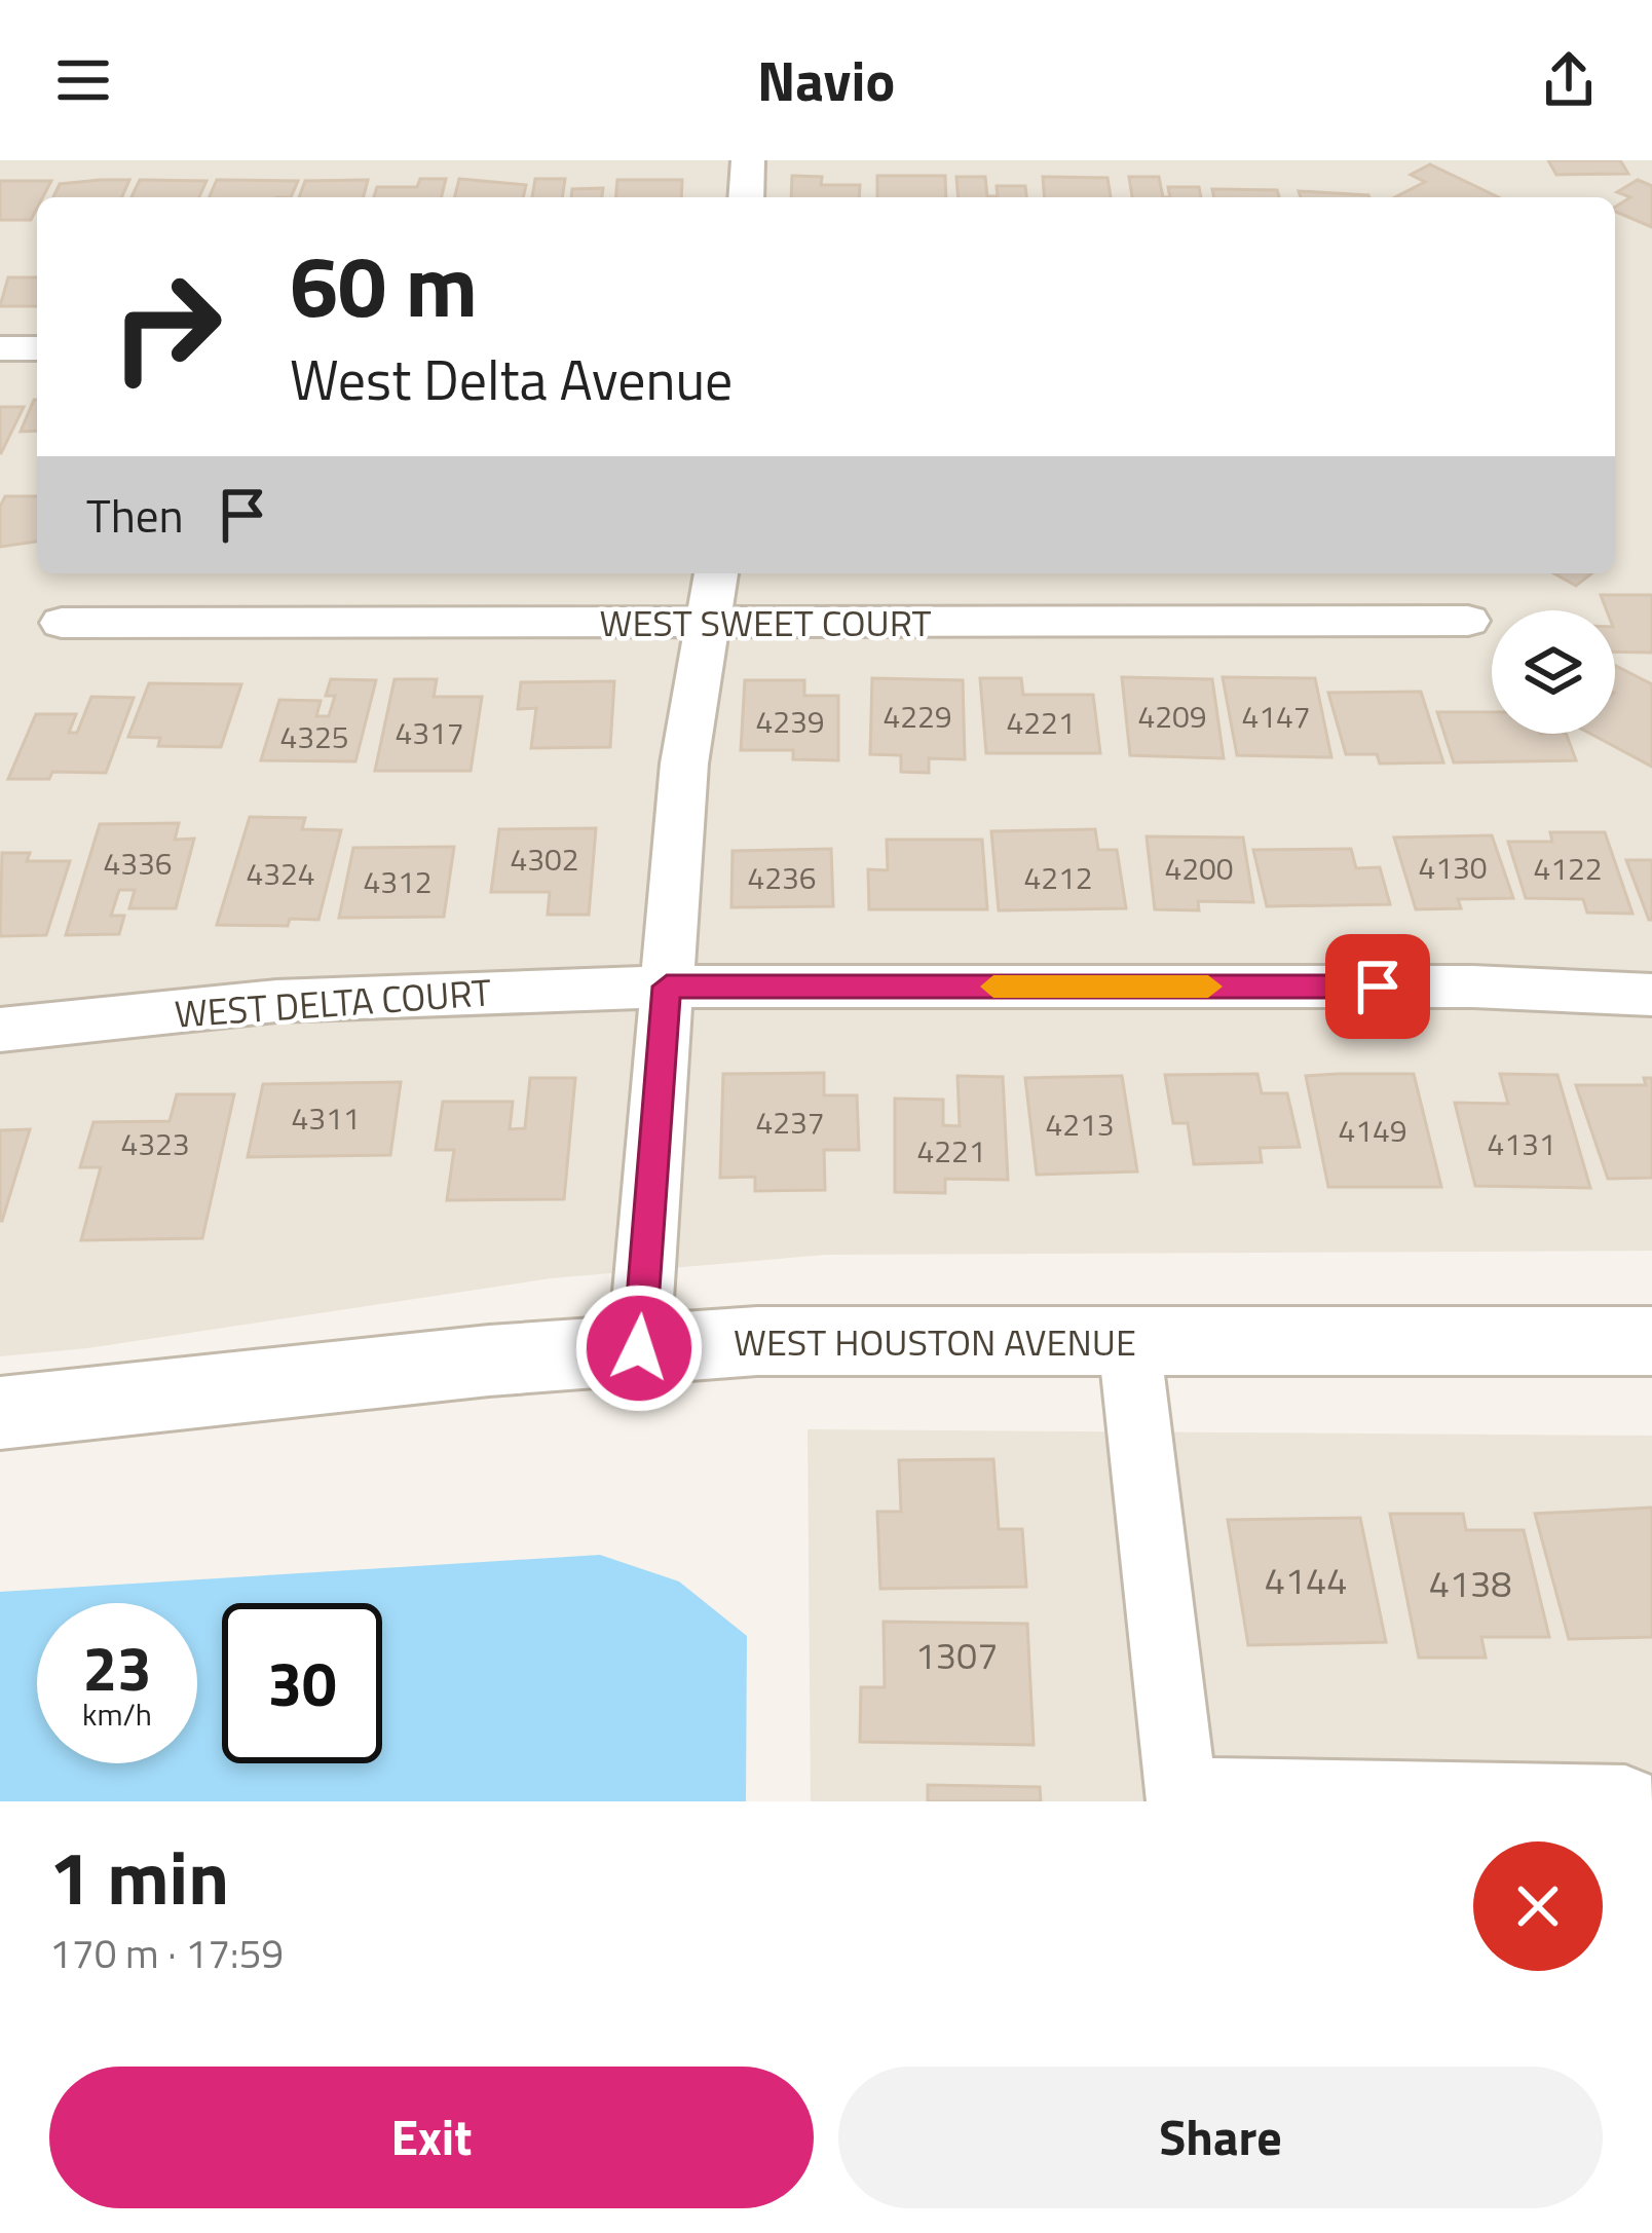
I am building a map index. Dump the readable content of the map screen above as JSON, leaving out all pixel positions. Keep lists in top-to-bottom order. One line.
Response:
{"streets":{"street":["WEST SWEET COURT","WEST DELTA COURT","WEST HOUSTON AVENUE"]},"house_numbers":["4229","4209","4147","4239","4221","4317","4325","4302","4336","4130","4200","4122","4324","4236","4212","4312","4311","4237","4213","4149","4323","4131","4221","4144","4138","1307"],"page":{"header":"Navio","turn":["60 m","West Delta Avenue"],"then":"Then","speed":"23 km/h","limit":"30","heading":["1 min","170 m · 17:59"],"buttons":["Exit","Share"]}}
